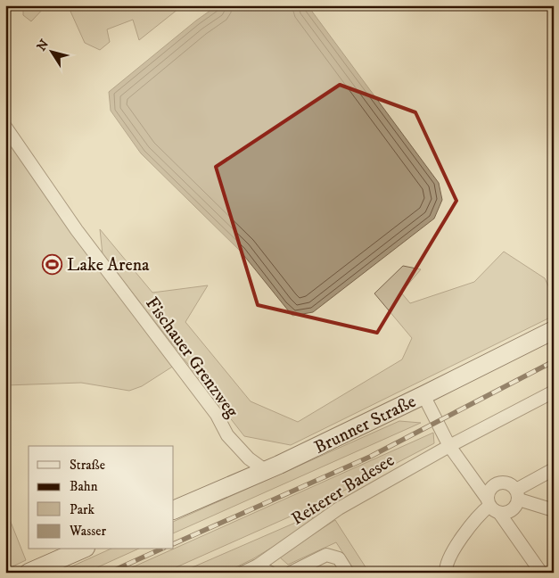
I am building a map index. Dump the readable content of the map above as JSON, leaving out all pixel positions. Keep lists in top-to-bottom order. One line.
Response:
{"streets":{"main road":["Brunner Straße"],"street":["Fischauer Grenzweg","Reiterer Badesee"]},"crossings":[["Fischauer Grenzweg","Brunner Straße"]],"places":{"sports":["Lake Arena"]},"legend":["Straße","Bahn","Park","Wasser"],"north":"top left"}
